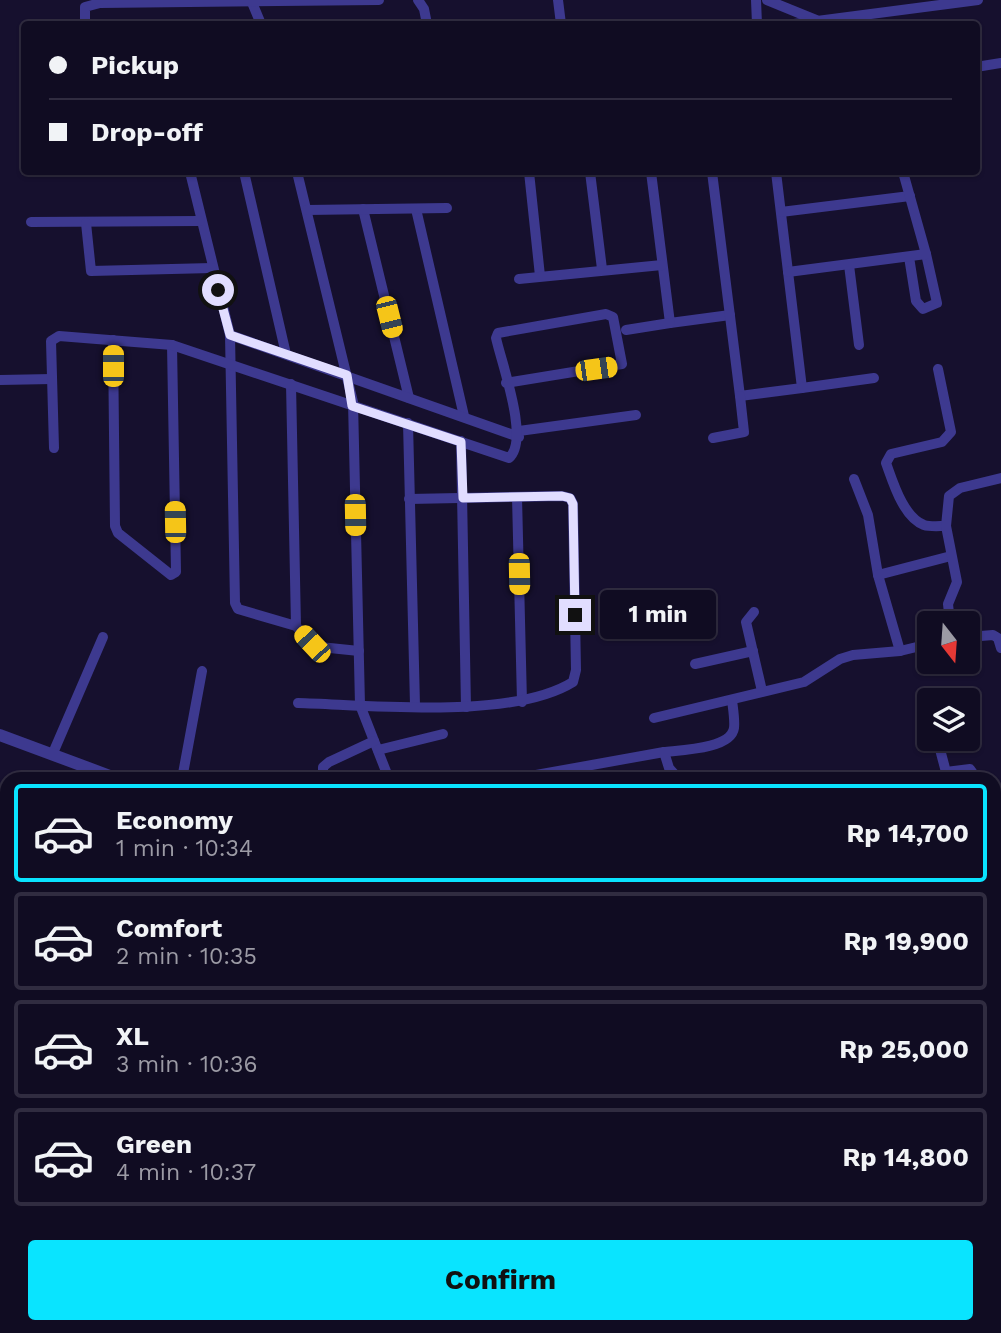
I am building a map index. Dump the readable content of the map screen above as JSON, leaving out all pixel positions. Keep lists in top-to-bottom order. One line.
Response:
{"north":"bottom","page":{"banner":["Pickup","Drop-off"],"bubble":"1 min","list":[{"name":"Economy","note":"1 min · 10:34","value":"Rp 14,700"},{"name":"Comfort","note":"2 min · 10:35","value":"Rp 19,900"},{"name":"XL","note":"3 min · 10:36","value":"Rp 25,000"},{"name":"Green","note":"4 min · 10:37","value":"Rp 14,800"}],"buttons":"Confirm"}}
